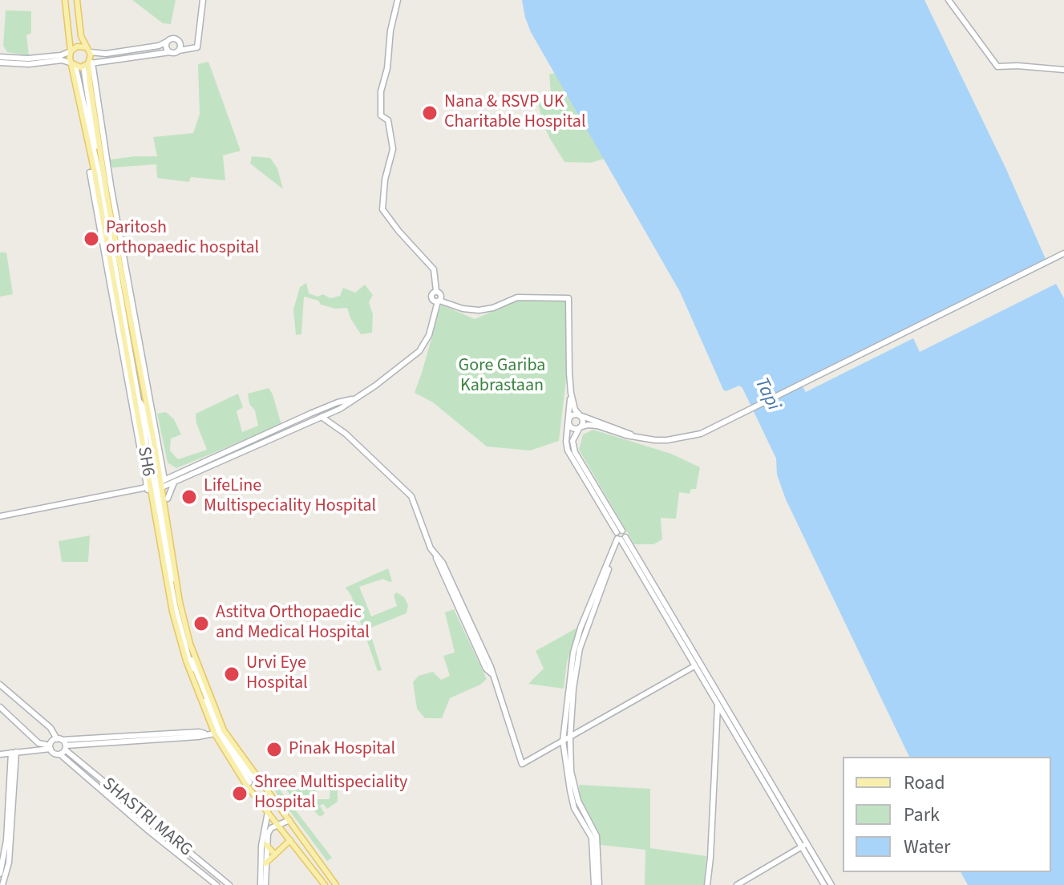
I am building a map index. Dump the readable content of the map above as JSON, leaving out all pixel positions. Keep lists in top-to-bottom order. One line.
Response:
{"streets":{"main road":["SH6"],"street":["SHASTRI MARG"]},"water":["Tapi"],"parks":["Gore Gariba Kabrastaan"],"places":["Nana & RSVP UK Charitable Hospital","Paritosh orthopaedic hospital","LifeLine Multispeciality Hospital","Astitva Orthopaedic and Medical Hospital","Urvi Eye Hospital","Pinak Hospital","Shree Multispeciality Hospital"],"legend":["Road","Park","Water"]}
